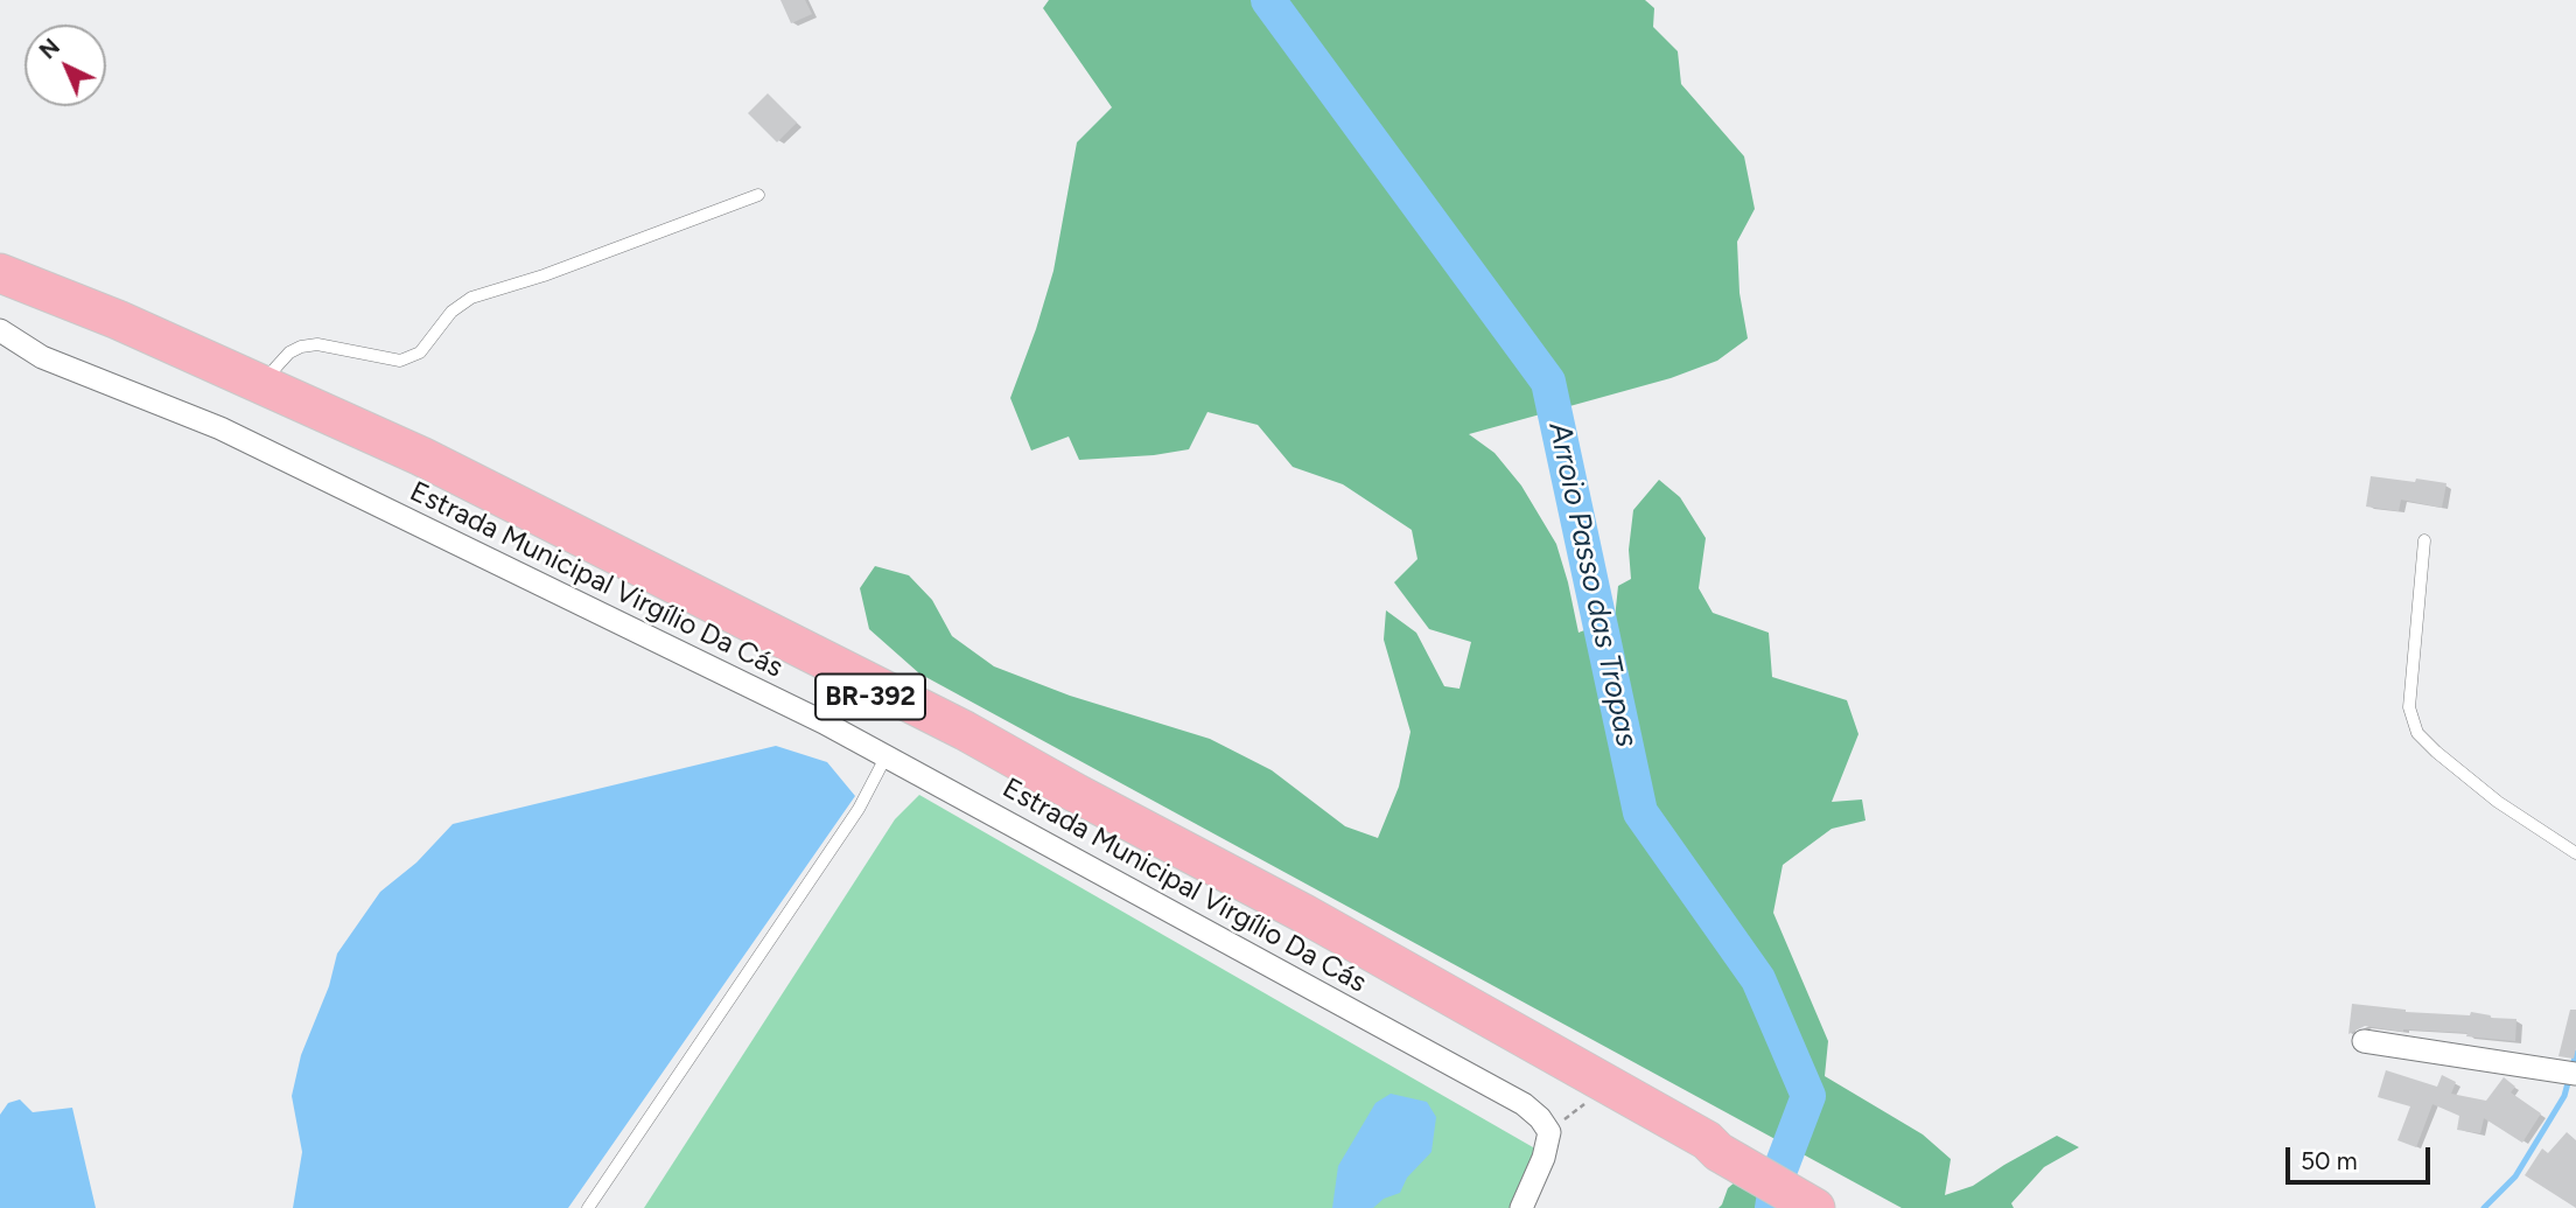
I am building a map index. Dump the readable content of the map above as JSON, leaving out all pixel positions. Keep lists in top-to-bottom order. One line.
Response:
{"streets":{"highway":["BR-392"],"street":["Estrada Municipal Virgílio Da Cás"]},"water":["Arroio Passo das Tropas"],"scale_bar":"50 m","north":"top left"}
